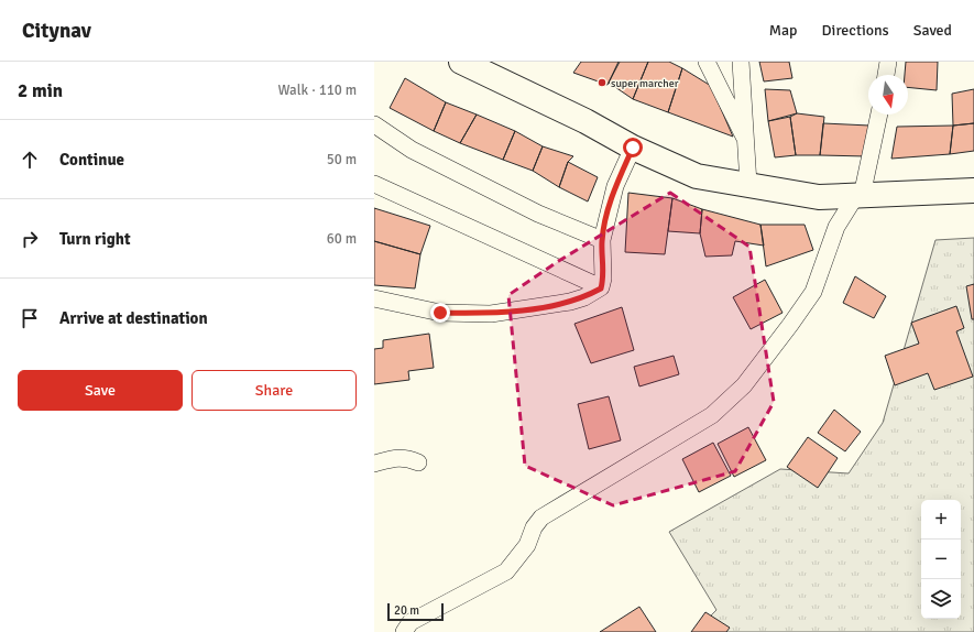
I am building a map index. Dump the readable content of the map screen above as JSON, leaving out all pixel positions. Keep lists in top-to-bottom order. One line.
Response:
{"places":["super marcher"],"scale_bar":"20 m","north":"bottom","page":{"header":"Citynav","nav":["Map","Directions","Saved"],"heading":["2 min","Walk · 110 m"],"list":[["Continue","50 m"],["Turn right","60 m"],"Arrive at destination"],"buttons":["Save","Share"],"map_buttons":["+","−"],"scale":"20 m"}}
